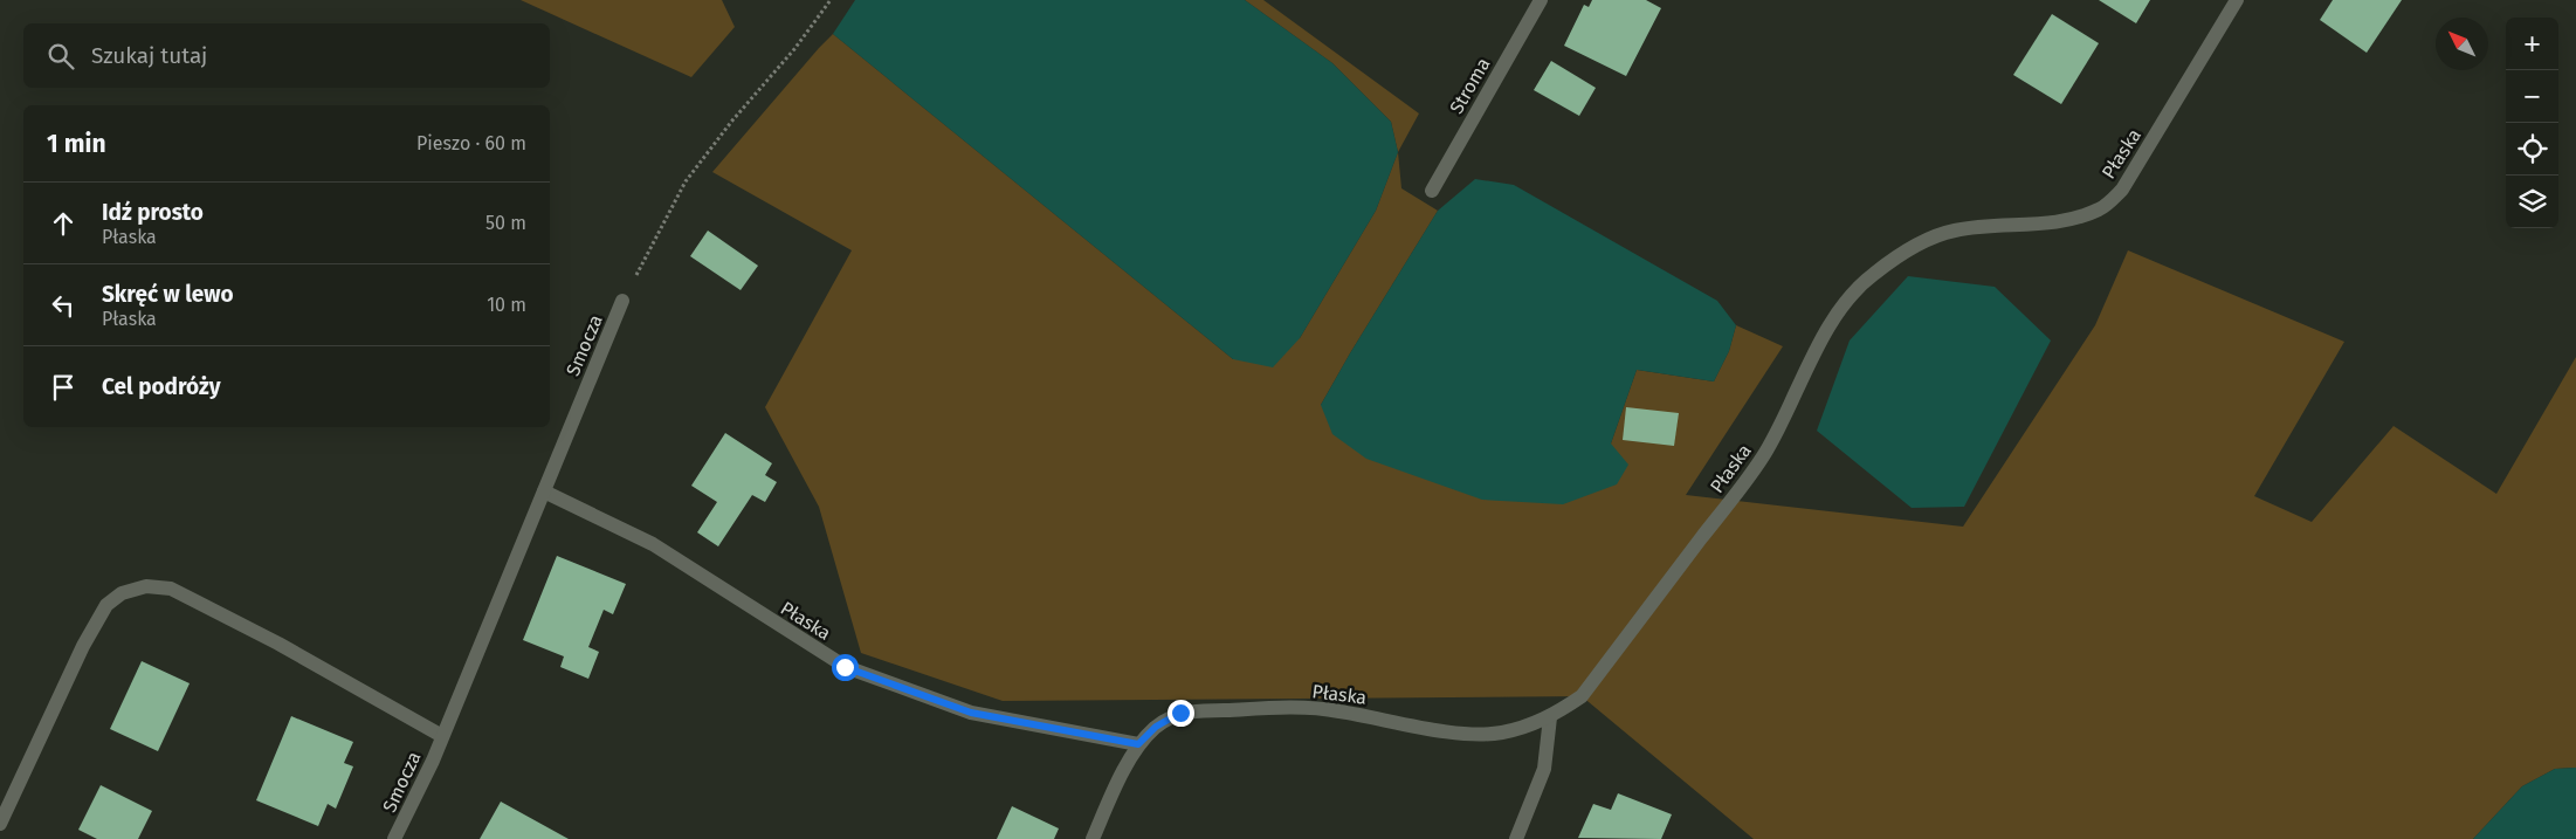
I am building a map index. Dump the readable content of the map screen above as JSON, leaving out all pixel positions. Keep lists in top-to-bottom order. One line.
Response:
{"streets":{"street":["Stroma","Płaska","Smocza"]},"crossings":[["Płaska","Smocza"]],"north":"top left","page":{"map_buttons":["+","−"],"search":"Szukaj tutaj","heading":["1 min","Pieszo · 60 m"],"list":[["Idź prosto","Płaska","50 m"],["Skręć w lewo","Płaska","10 m"],"Cel podróży"]}}
